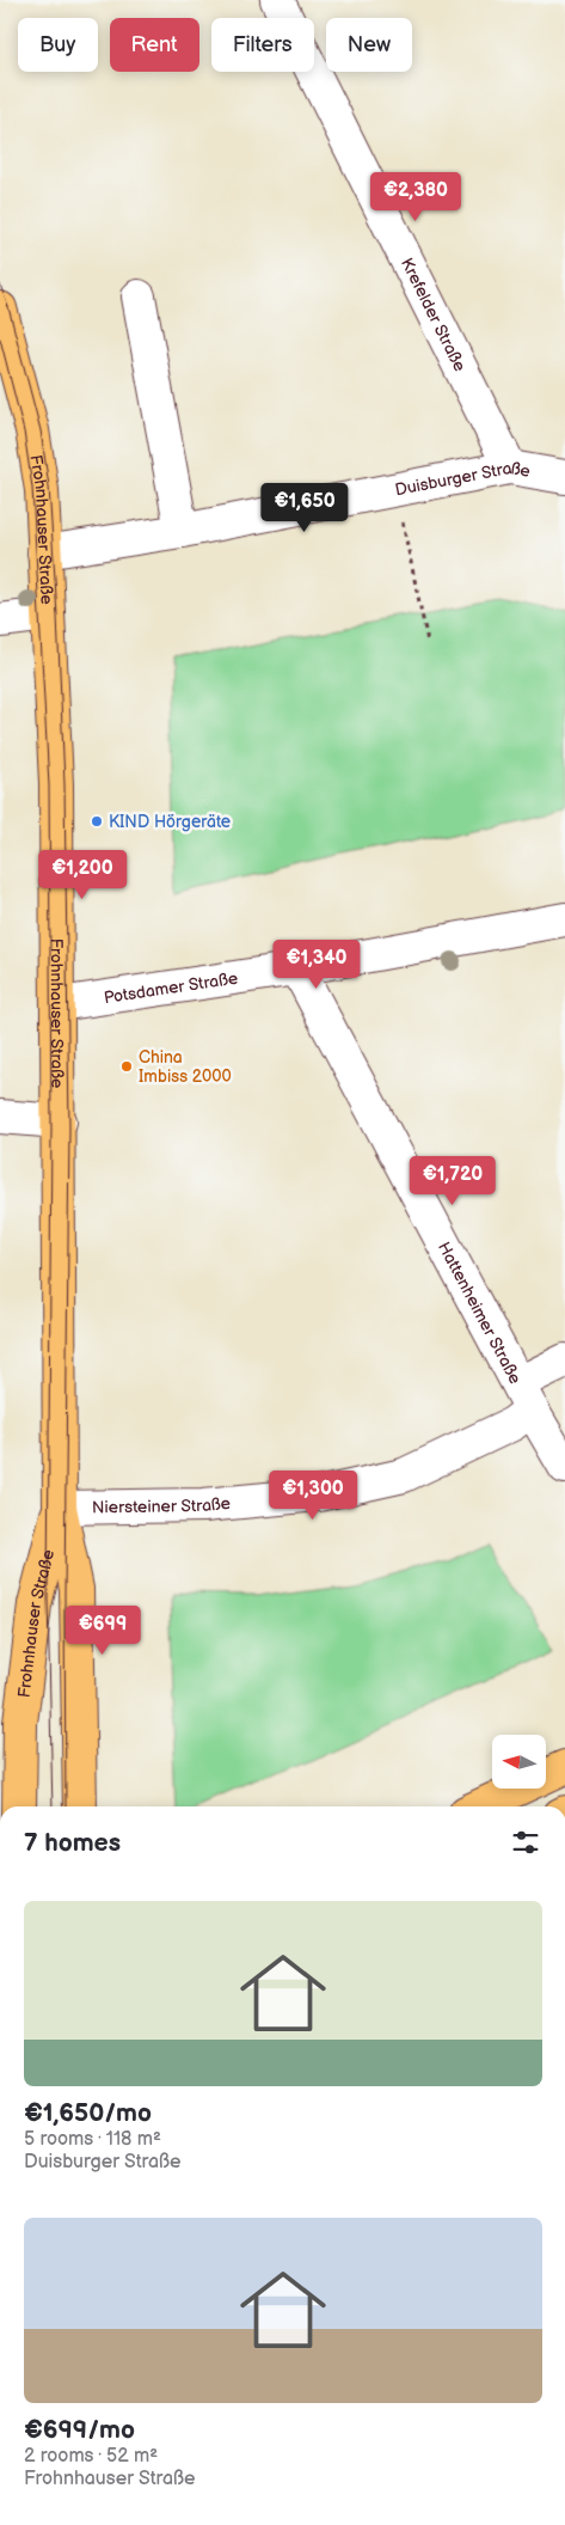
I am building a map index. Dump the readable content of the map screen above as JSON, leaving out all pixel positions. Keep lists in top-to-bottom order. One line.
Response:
{"streets":{"main road":["Frohnhauser Straße"],"street":["Krefelder Straße","Duisburger Straße","Potsdamer Straße","Hattenheimer Straße","Niersteiner Straße"]},"crossings":[["Krefelder Straße","Duisburger Straße"],["Duisburger Straße","Frohnhauser Straße"],["Frohnhauser Straße","Potsdamer Straße"],["Frohnhauser Straße","Niersteiner Straße"],["Potsdamer Straße","Hattenheimer Straße"],["Hattenheimer Straße","Niersteiner Straße"]],"places":["KIND Hörgeräte","China Imbiss 2000"],"north":"left","page":{"chip":["Buy","Rent","Filters","New"],"price":["€2,380","€1,650","€1,200","€1,340","€1,720","€1,300","€699"],"heading":"7 homes","list":[{"name":"€1,650/mo","note":"5 rooms · 118 m² · Duisburger Straße"},{"name":"€699/mo","note":"2 rooms · 52 m² · Frohnhauser Straße"}]}}
